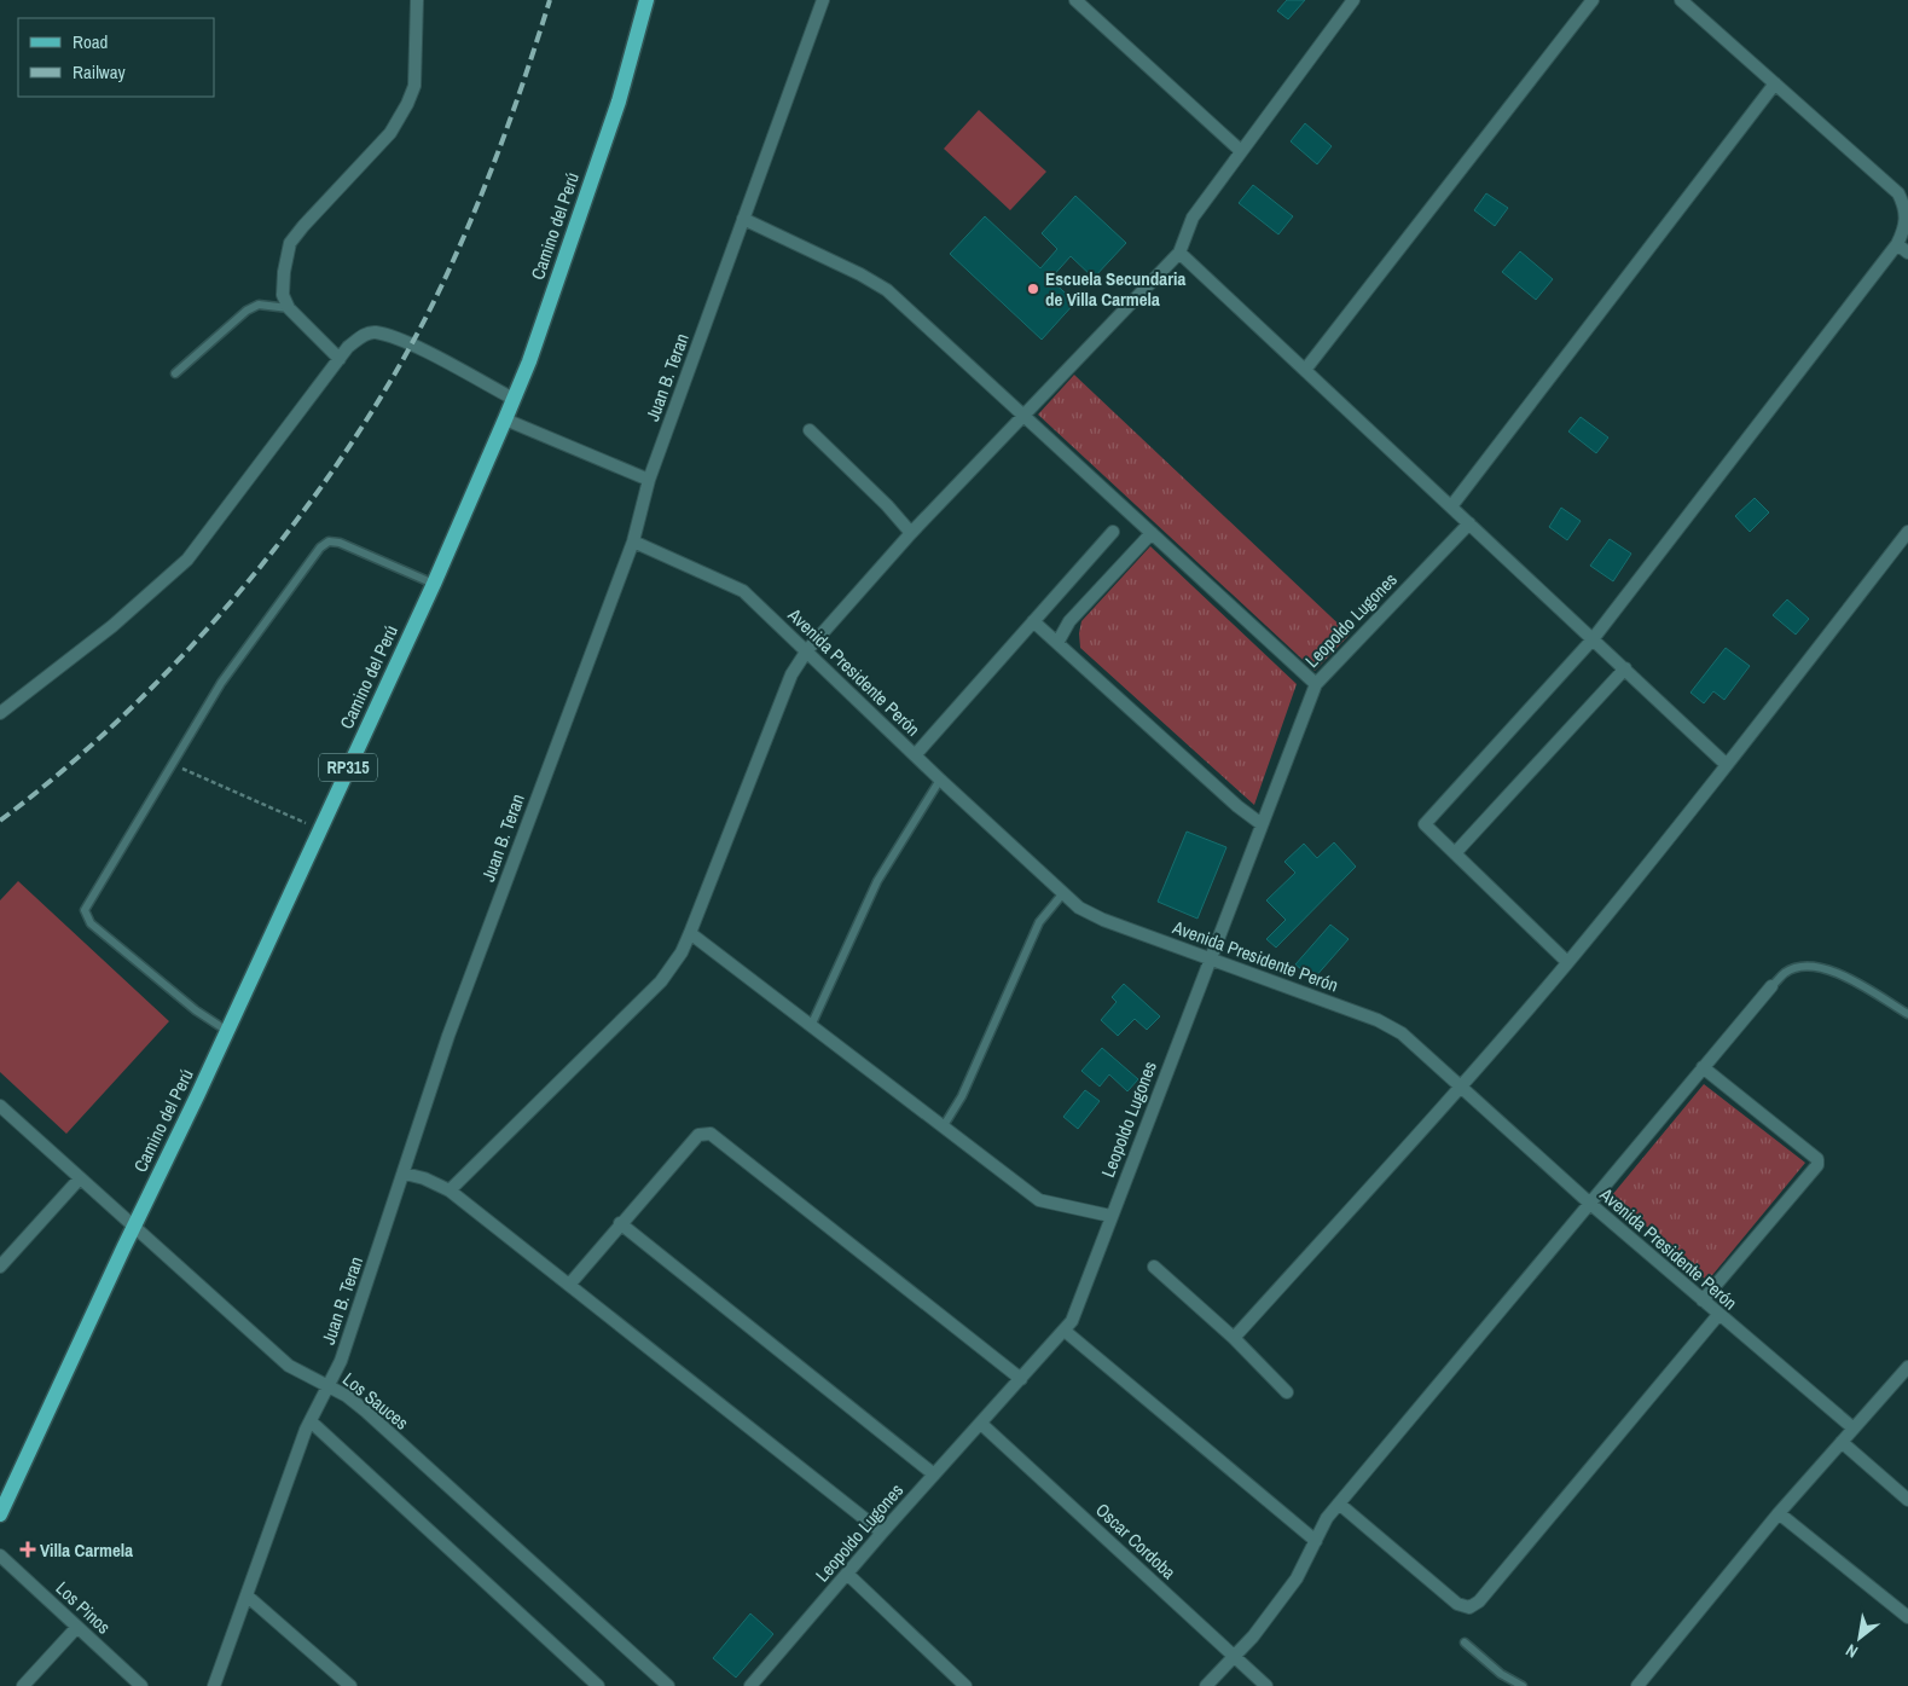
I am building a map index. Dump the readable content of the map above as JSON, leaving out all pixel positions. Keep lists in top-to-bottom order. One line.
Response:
{"streets":{"main road":["Camino del Perú","RP315"],"street":["Juan B. Teran","Leopoldo Lugones","Avenida Presidente Perón","Los Sauces","Oscar Cordoba","Los Pinos"]},"crossings":[["Camino del Perú","Los Sauces"],["Juan B. Teran","Avenida Presidente Perón"],["Juan B. Teran","Los Sauces"],["Leopoldo Lugones","Avenida Presidente Perón"],["Leopoldo Lugones","Oscar Cordoba"]],"places":{"other":["Escuela Secundaria de Villa Carmela"],"health":["Villa Carmela"]},"legend":["Road","Railway"],"north":"bottom left"}
